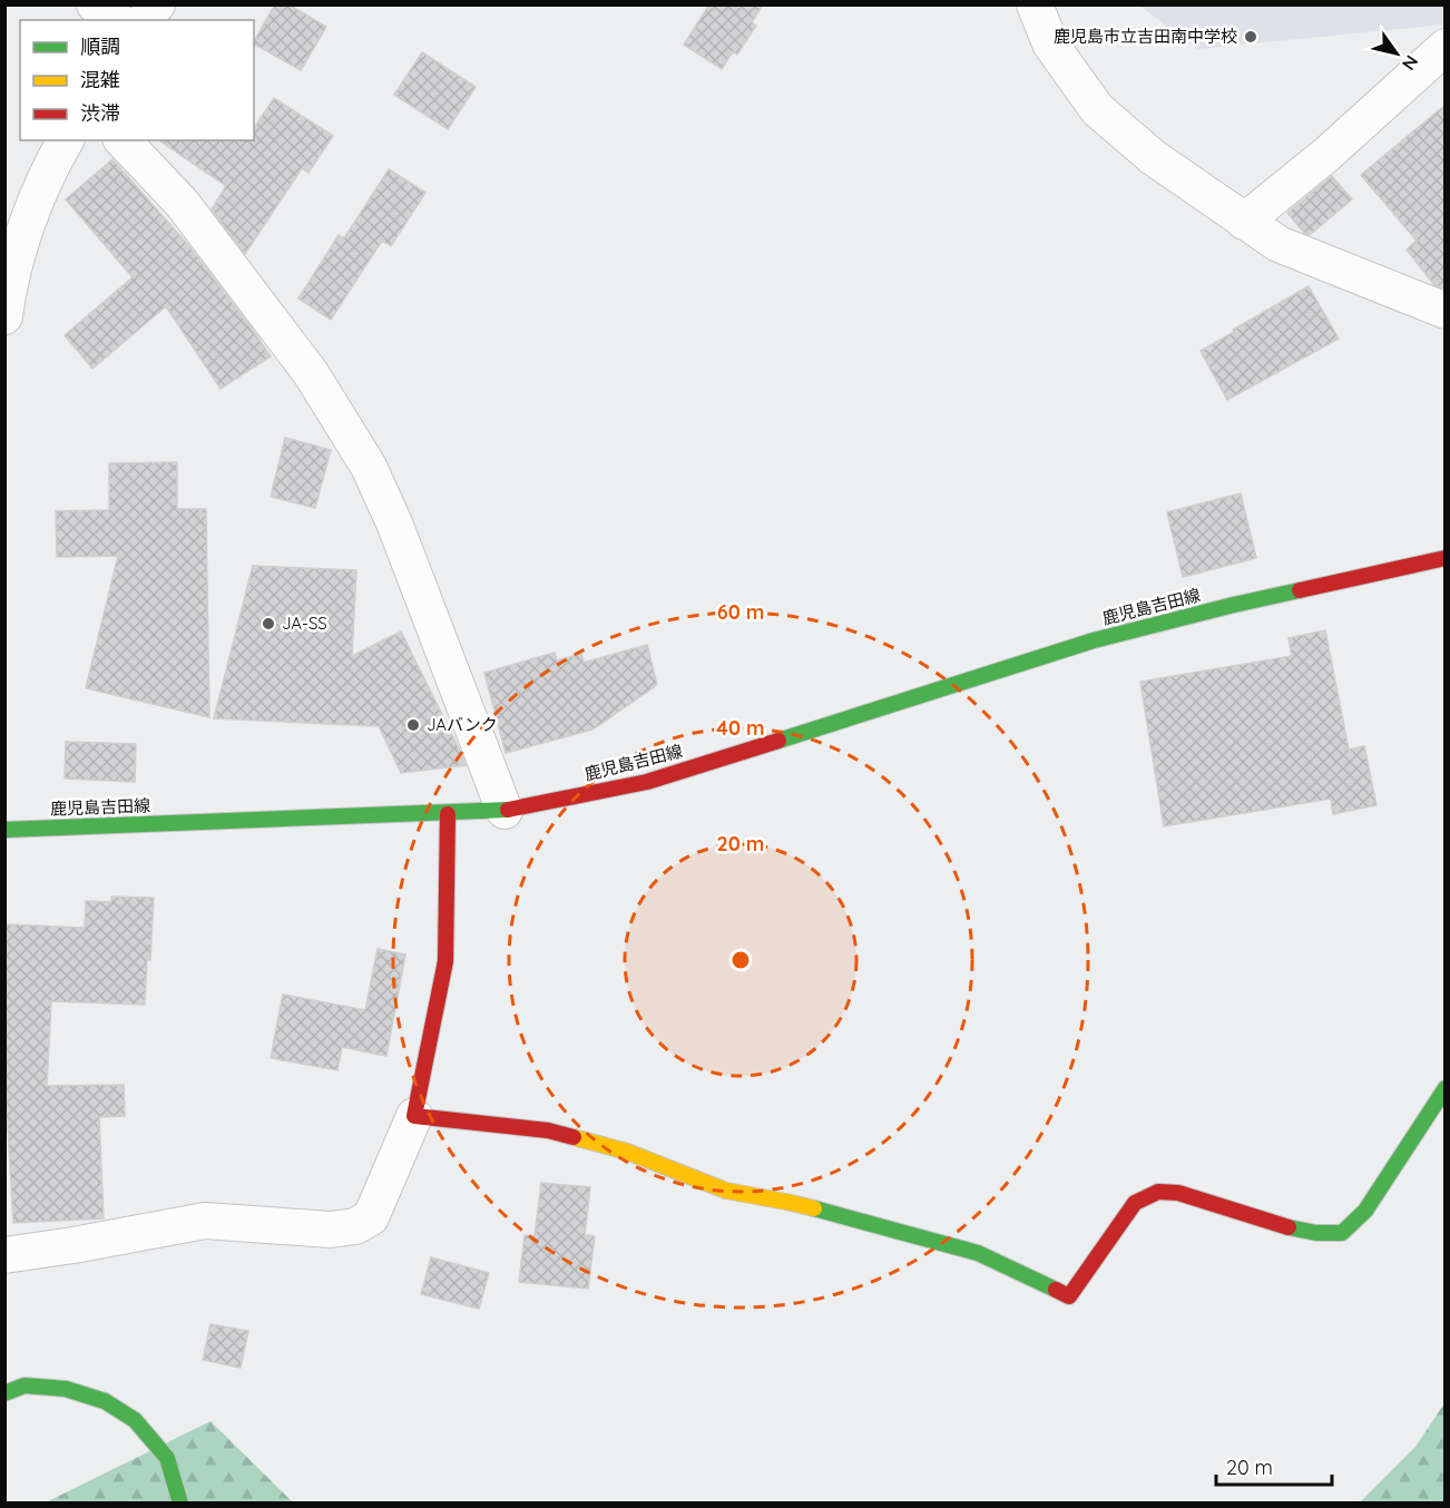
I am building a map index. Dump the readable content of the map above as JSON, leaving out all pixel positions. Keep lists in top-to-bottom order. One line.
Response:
{"streets":{"street":["鹿児島吉田線"]},"places":["鹿児島市立吉田南中学校","JA-SS","JAバンク"],"legend":["順調","混雑","渋滞"],"scale_bar":"20 m","north":"bottom right","rings":["60 m","40 m","20 m"]}
